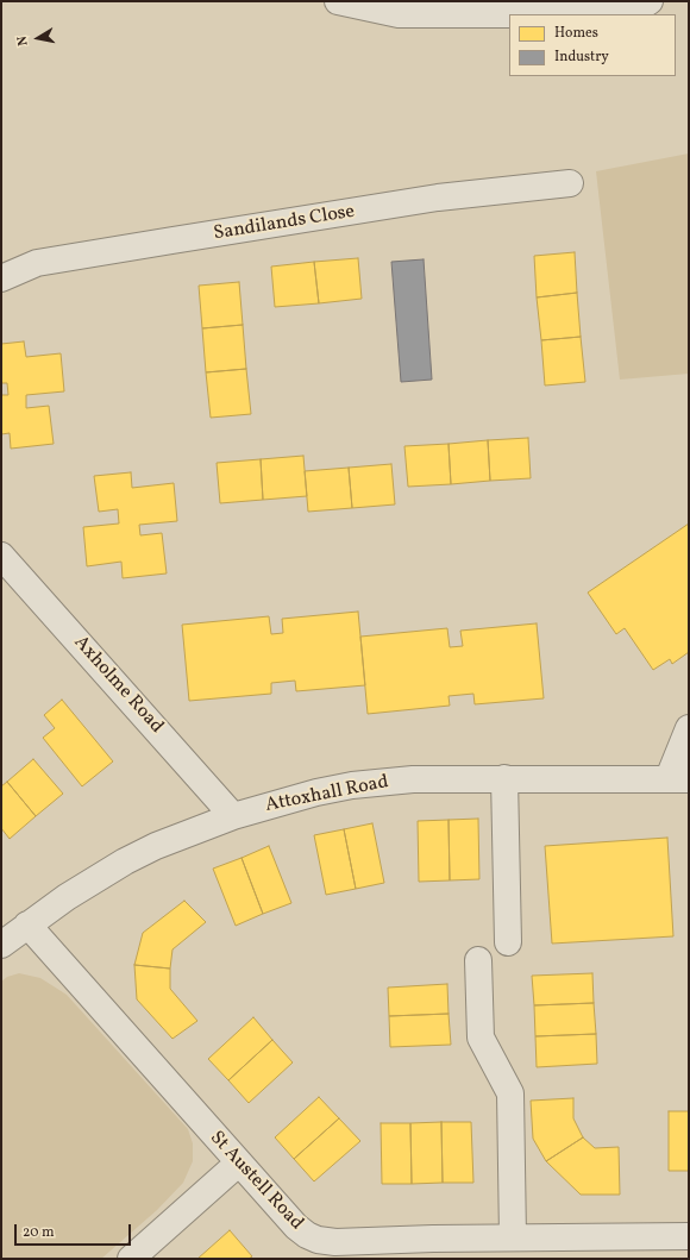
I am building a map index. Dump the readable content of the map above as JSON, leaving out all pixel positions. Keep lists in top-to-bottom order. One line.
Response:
{"streets":{"street":["Sandilands Close","Axholme Road","Attoxhall Road","St Austell Road"]},"crossings":[["Axholme Road","Attoxhall Road"],["Attoxhall Road","St Austell Road"]],"legend":["Homes","Industry"],"scale_bar":"20 m","north":"left"}
